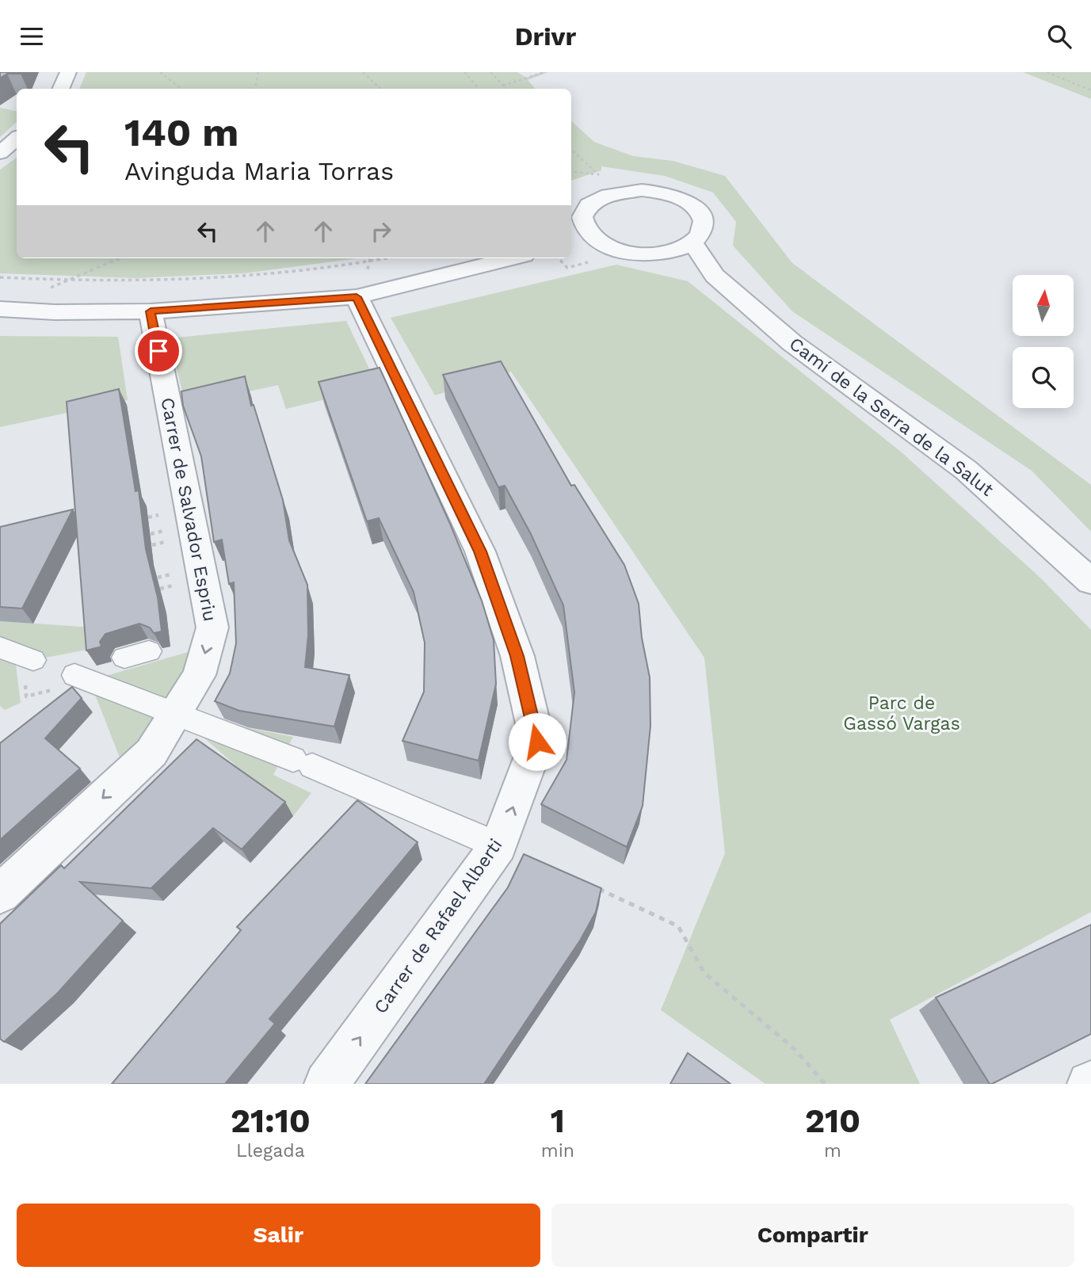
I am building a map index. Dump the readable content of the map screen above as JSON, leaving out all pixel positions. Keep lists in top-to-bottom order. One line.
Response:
{"streets":{"street":["Camí de la Serra de la Salut","Carrer de Salvador Espriu","Carrer de Rafael Alberti"]},"one_way":["Carrer de Salvador Espriu","Carrer de Rafael Alberti"],"parks":["Parc de Gassó Vargas"],"north":"top","page":{"header":"Drivr","turn":["140 m","Avinguda Maria Torras"],"eta":["21:10","Llegada","1","min","210","m"],"buttons":["Salir","Compartir"]}}
